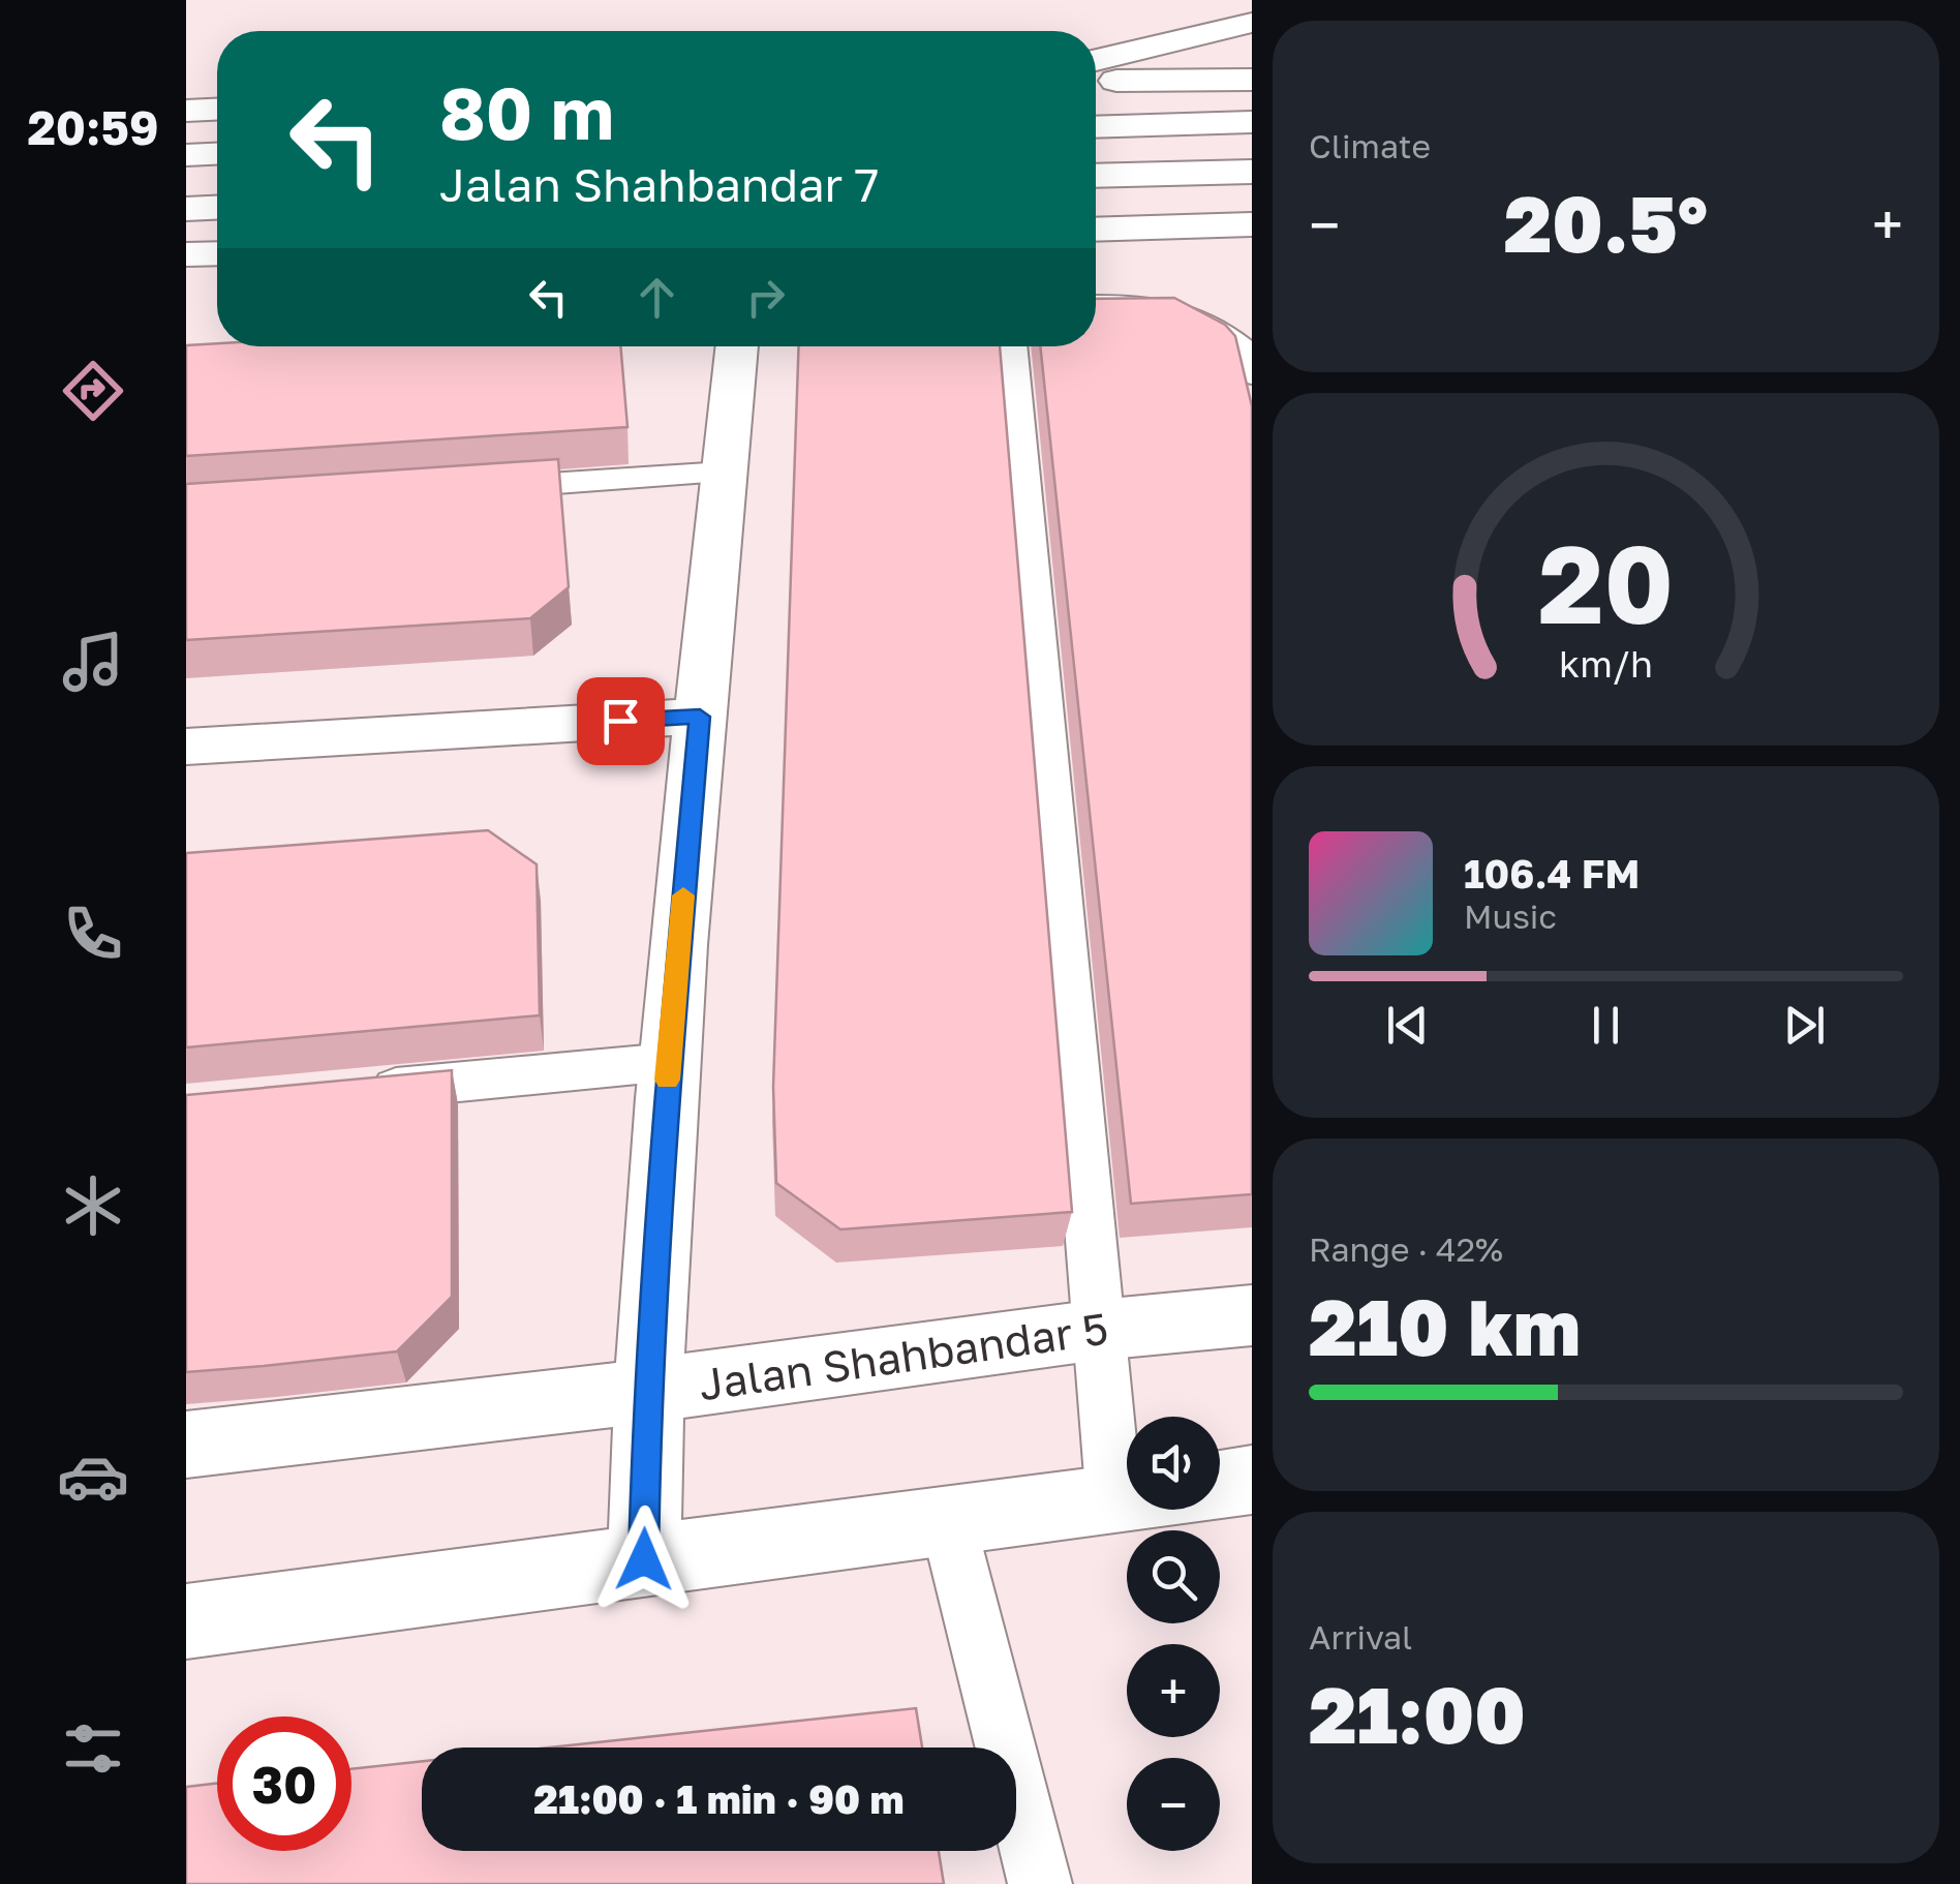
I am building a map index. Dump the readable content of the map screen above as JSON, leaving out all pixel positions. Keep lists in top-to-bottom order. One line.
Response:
{"streets":{"main road":["Jalan Shahbandar 5"]},"page":{"tabs":"20:59","tile":["Climate",["Range · 42%","210 km"],["Arrival","21:00"]],"turn":["80 m","Jalan Shahbandar 7"],"heat":["−","20.5°","+"],"song":["106.4 FM","Music"],"map_buttons":["+","−"],"limit":"30","trip":"21:00 · 1 min · 90 m","gauge":["20","km/h"]}}
